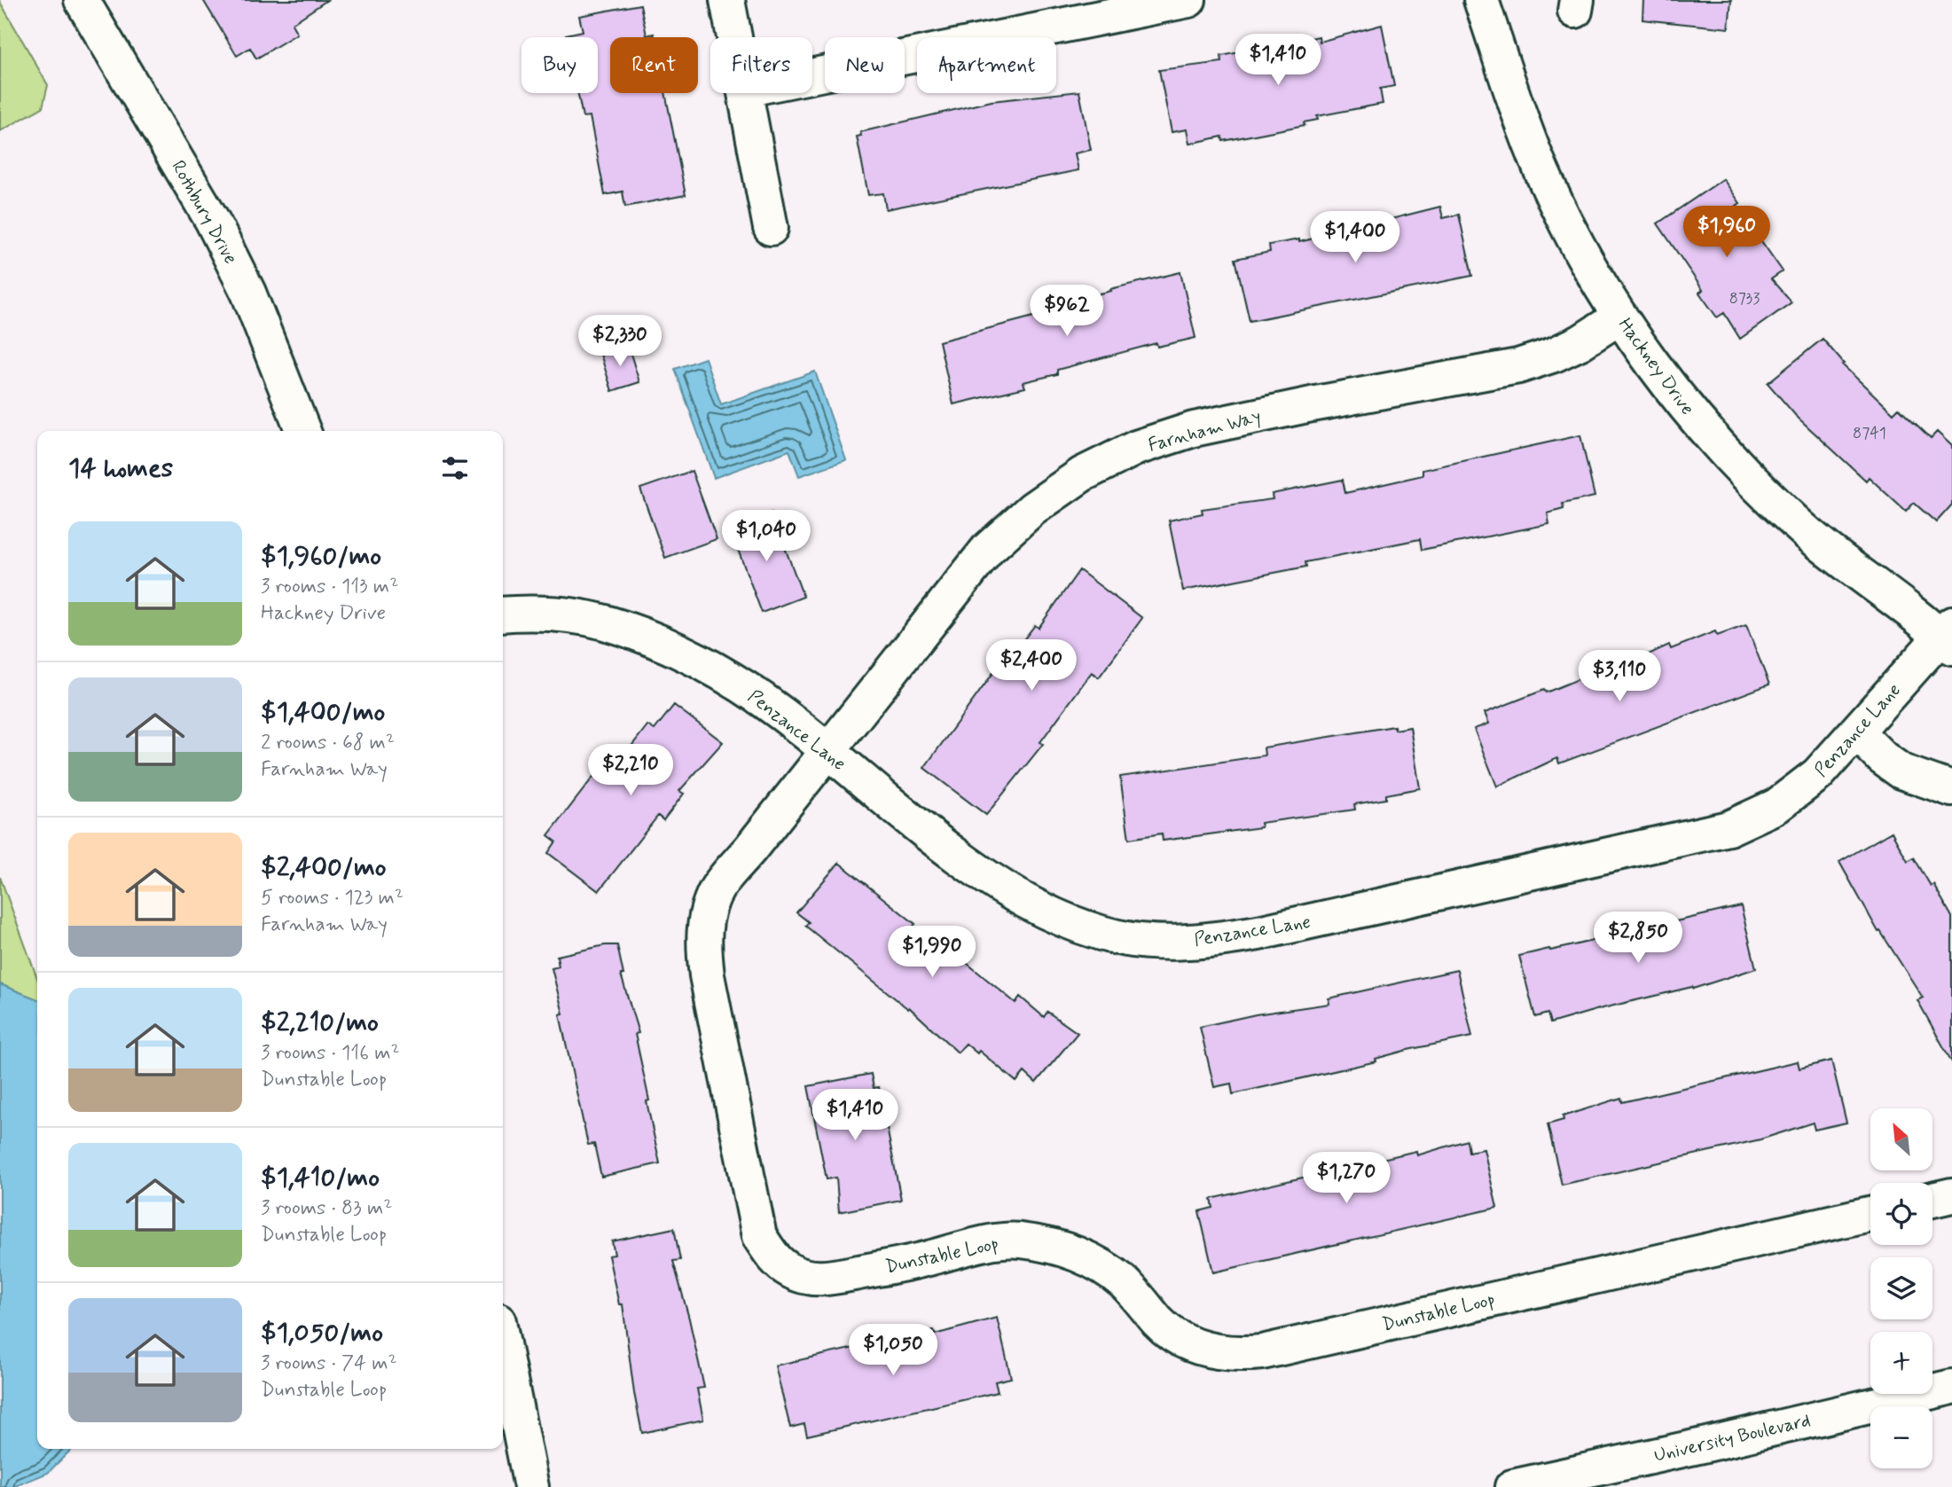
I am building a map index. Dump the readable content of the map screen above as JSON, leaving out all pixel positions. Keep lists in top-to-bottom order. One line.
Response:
{"streets":{"street":["Rothbury Drive","Hackney Drive","Farnham Way","Penzance Lane","Dunstable Loop","University Boulevard"]},"crossings":[["Hackney Drive","Farnham Way"],["Hackney Drive","Penzance Lane"],["Farnham Way","Penzance Lane"],["Farnham Way","Dunstable Loop"],["Penzance Lane","Dunstable Loop"]],"house_numbers":["8733","8741"],"north":"top left","page":{"price":["$1,410","$1,960","$1,400","$962","$2,330","$1,040","$2,400","$3,110","$2,210","$2,850","$1,990","$1,410","$1,270","$1,050"],"chip":["Buy","Rent","Filters","New","Apartment"],"heading":"14 homes","list":[{"name":"$1,960/mo","note":"3 rooms · 113 m² · Hackney Drive"},{"name":"$1,400/mo","note":"2 rooms · 68 m² · Farnham Way"},{"name":"$2,400/mo","note":"5 rooms · 123 m² · Farnham Way"},{"name":"$2,210/mo","note":"3 rooms · 116 m² · Dunstable Loop"},{"name":"$1,410/mo","note":"3 rooms · 83 m² · Dunstable Loop"},{"name":"$1,050/mo","note":"3 rooms · 74 m² · Dunstable Loop"}],"map_buttons":["+","−"]}}
